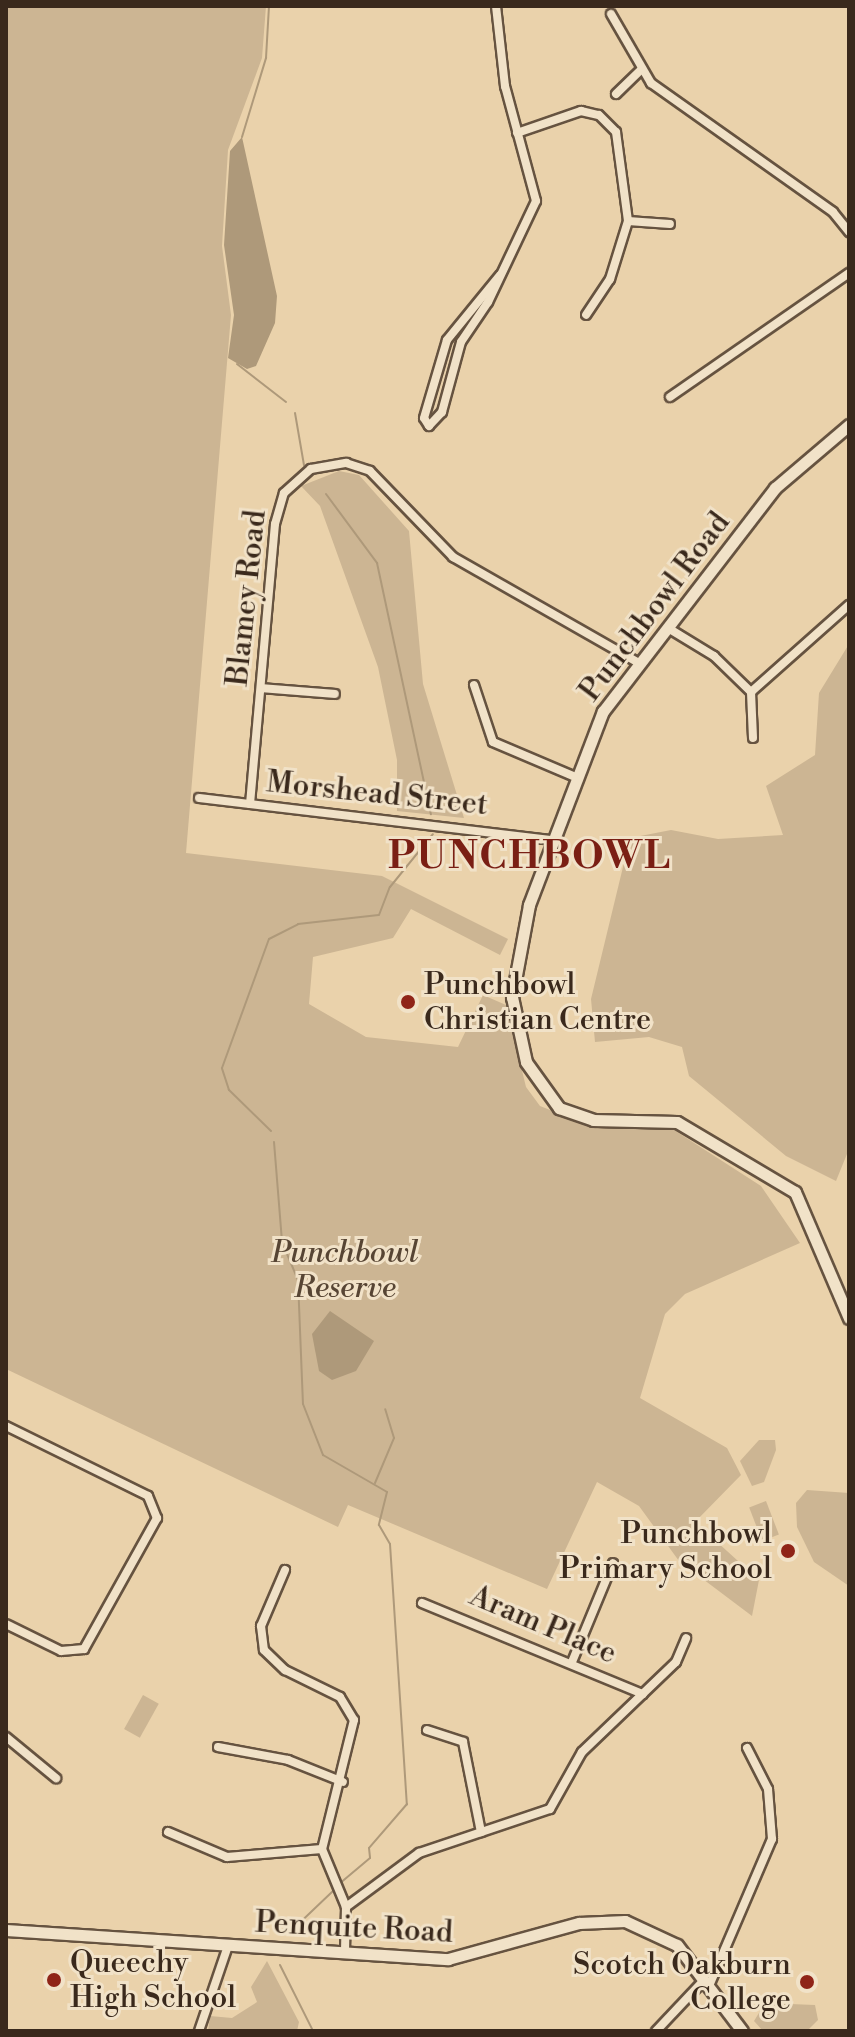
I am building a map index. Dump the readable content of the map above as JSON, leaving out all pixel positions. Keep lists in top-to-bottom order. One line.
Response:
{"streets":{"street":["Blamey Road","Punchbowl Road","Morshead Street","Aram Place","Penquite Road"]},"crossings":[["Blamey Road","Punchbowl Road"],["Blamey Road","Morshead Street"],["Punchbowl Road","Morshead Street"]],"districts":["PUNCHBOWL"],"parks":["Punchbowl Reserve"],"places":["Punchbowl Christian Centre","Punchbowl Primary School","Queechy High School","Scotch Oakburn College"]}
